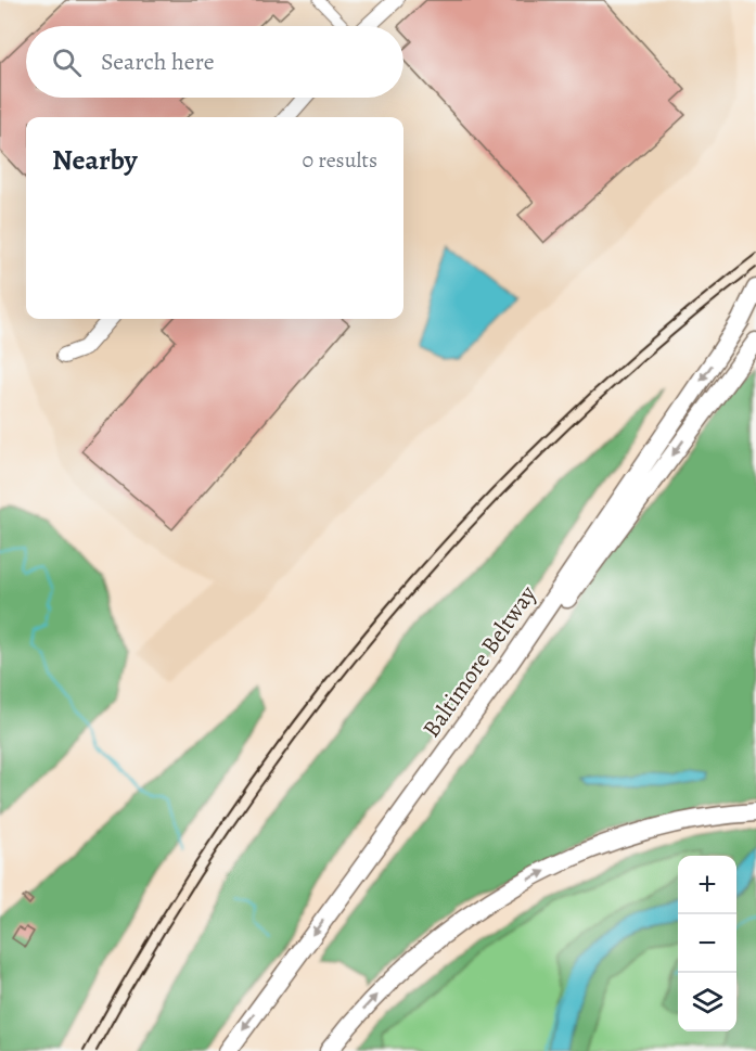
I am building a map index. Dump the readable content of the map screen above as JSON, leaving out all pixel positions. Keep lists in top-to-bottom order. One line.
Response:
{"streets":{"highway":["Baltimore Beltway"]},"page":{"search":"Search here","heading":["Nearby","0 results"],"map_buttons":["+","−"]}}
